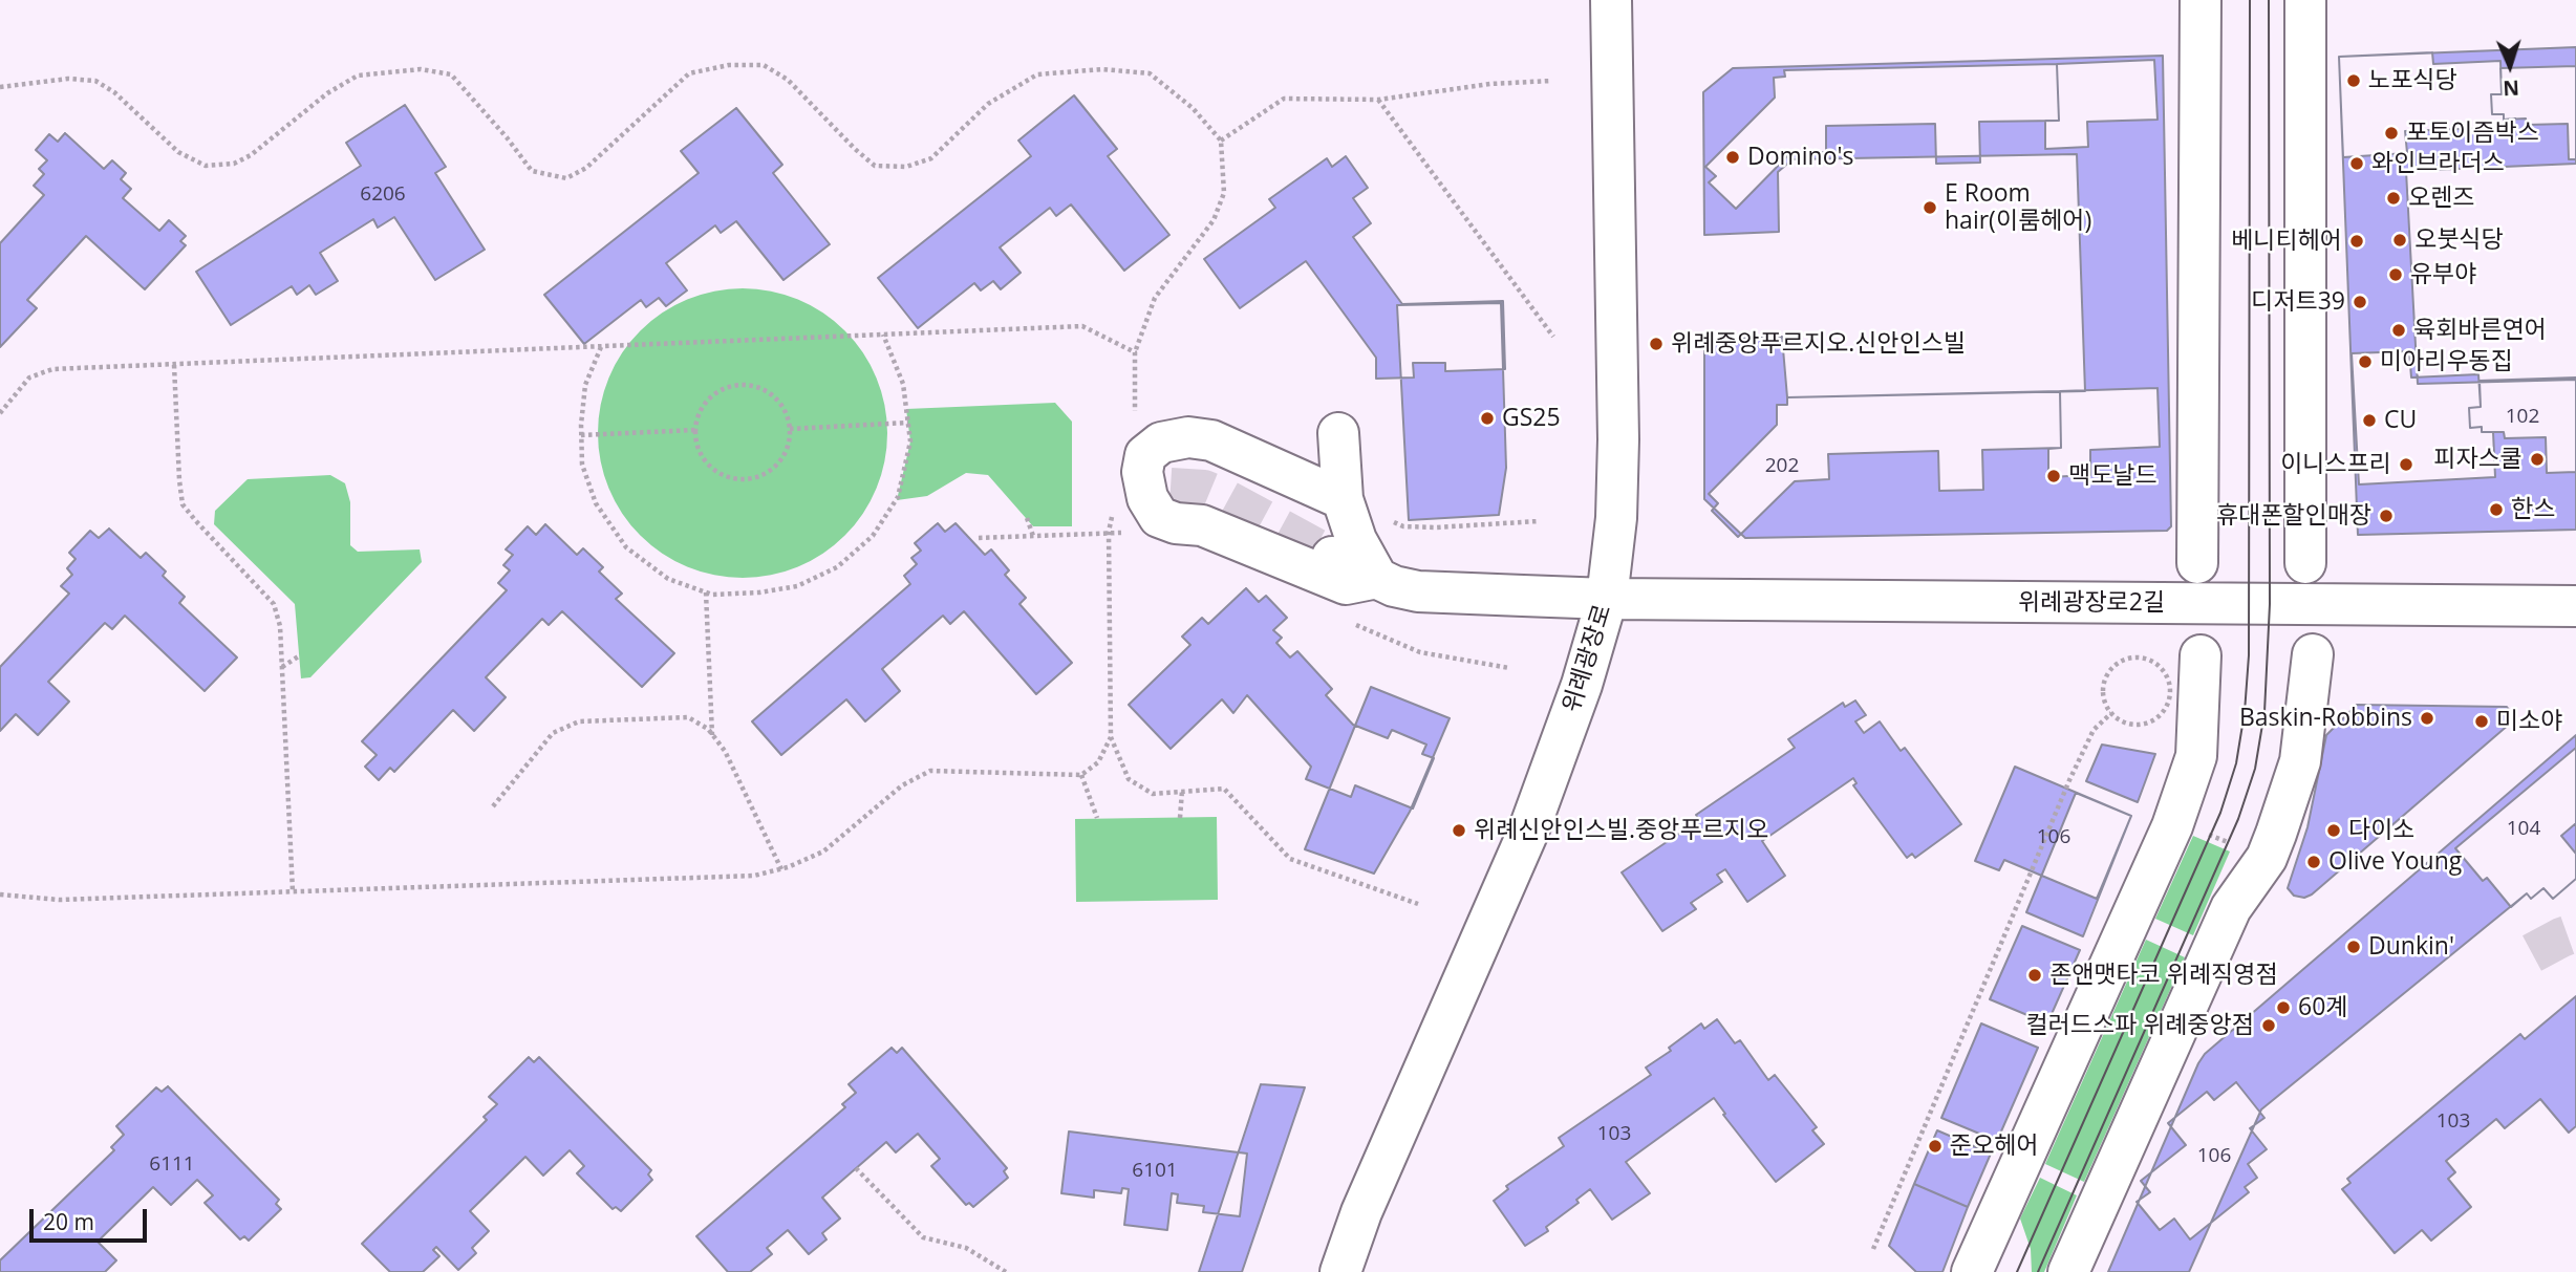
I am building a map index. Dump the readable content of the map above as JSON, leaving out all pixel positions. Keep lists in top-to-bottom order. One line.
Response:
{"streets":{"street":["위례광장로2길","위례광장로"]},"crossings":[["위례광장로2길","위례광장로"]],"places":["노포식당","포토이즘박스","Domino's","와인브라더스","오렌즈","E Room hair(이룸헤어)","오붓식당","베니티헤어","유부야","디저트39","육회바른연어","위례중앙푸르지오.신안인스빌","미아리우동집","GS25","CU","피자스쿨","이니스프리","맥도날드","한스","휴대폰할인매장","Baskin-Robbins","미소야","위례신안인스빌.중앙푸르지오","다이소","Olive Young","Dunkin'","존앤맷타코 위례직영점","60계","컬러드스파 위례중앙점","준오헤어"],"house_numbers":["6206","102","202","104","106","103","103","106","6111","6101"],"scale_bar":"20 m","north":"bottom"}
